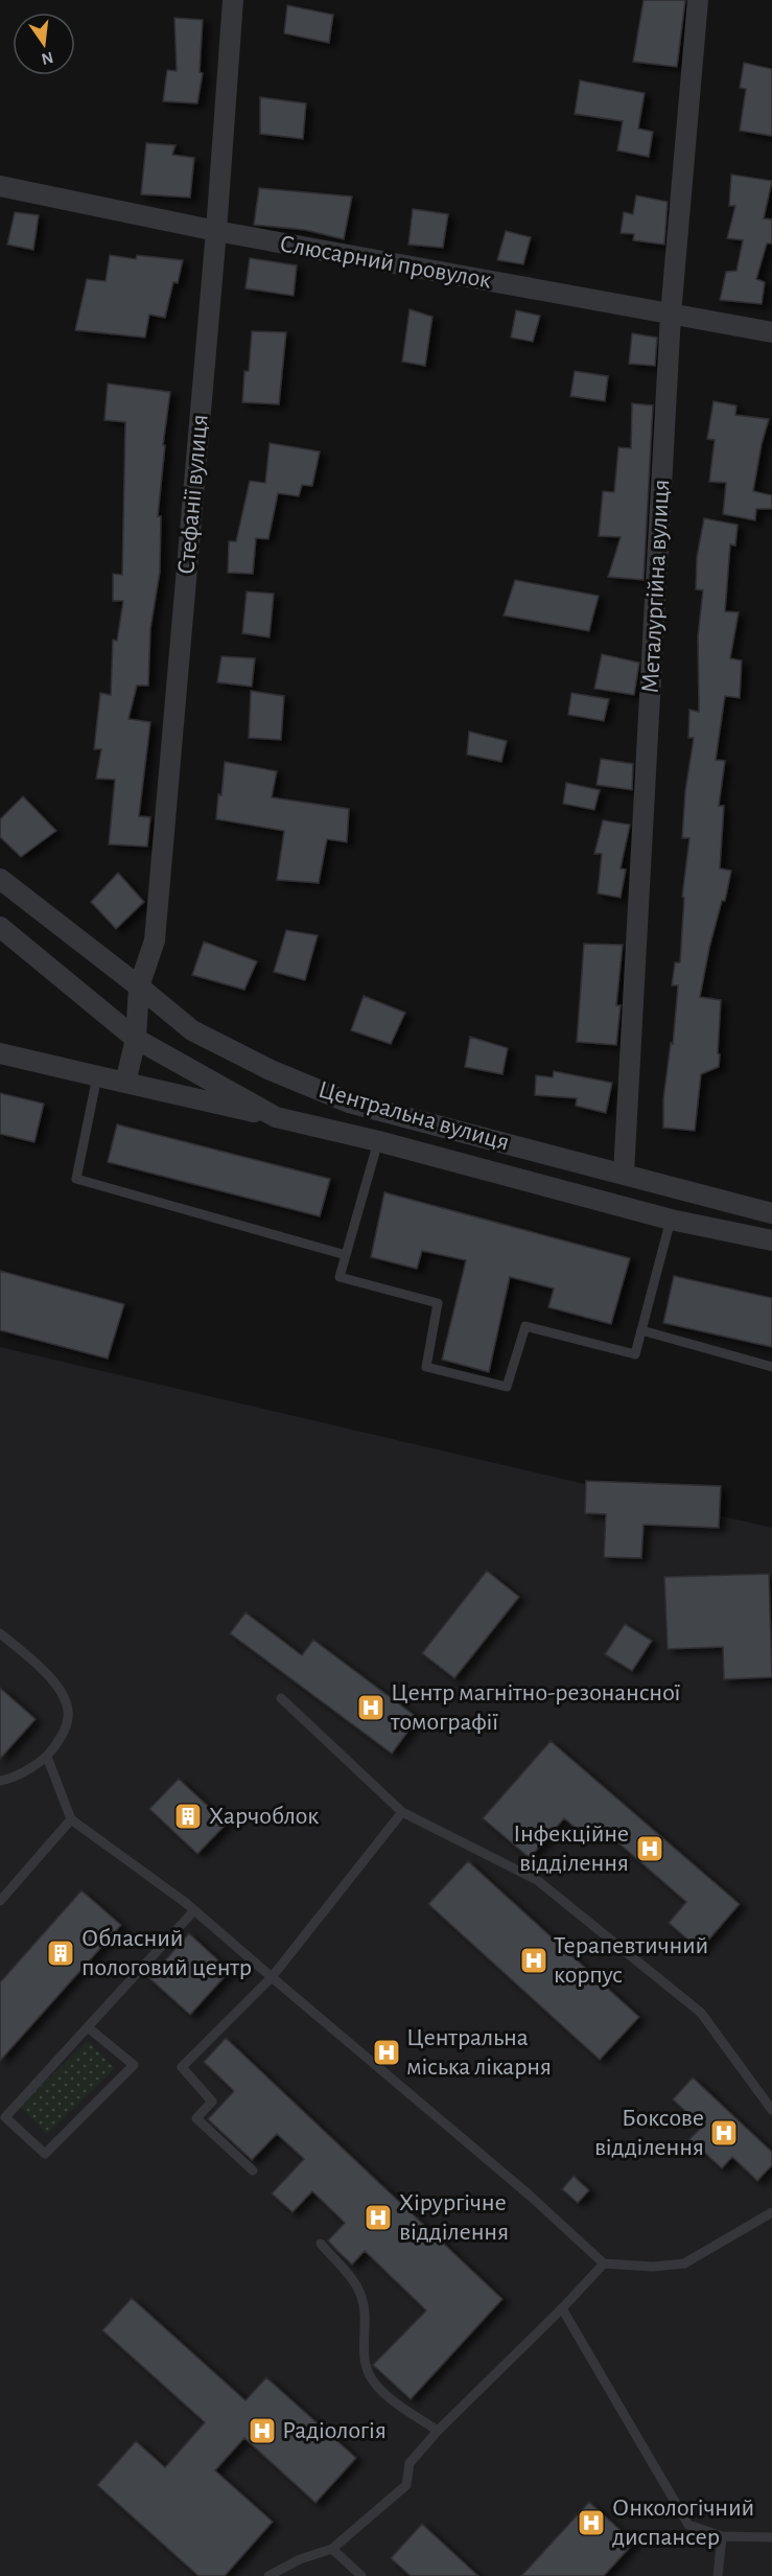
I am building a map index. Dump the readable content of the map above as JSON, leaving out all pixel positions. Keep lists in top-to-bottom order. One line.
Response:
{"streets":{"street":["Слюсарний провулок","Стефанії вулиця","Металургійна вулиця","Центральна вулиця"]},"crossings":[["Слюсарний провулок","Стефанії вулиця"],["Слюсарний провулок","Металургійна вулиця"],["Стефанії вулиця","Центральна вулиця"],["Металургійна вулиця","Центральна вулиця"]],"places":{"hospital":["Центр магнітно-резонансної томографії","Інфекційне відділення","Терапевтичний корпус","Центральна міська лікарня","Боксове відділення","Хірургічне відділення","Радіологія","Онкологічний диспансер"],"building":["Харчоблок","Обласний пологовий центр"]},"north":"bottom"}
